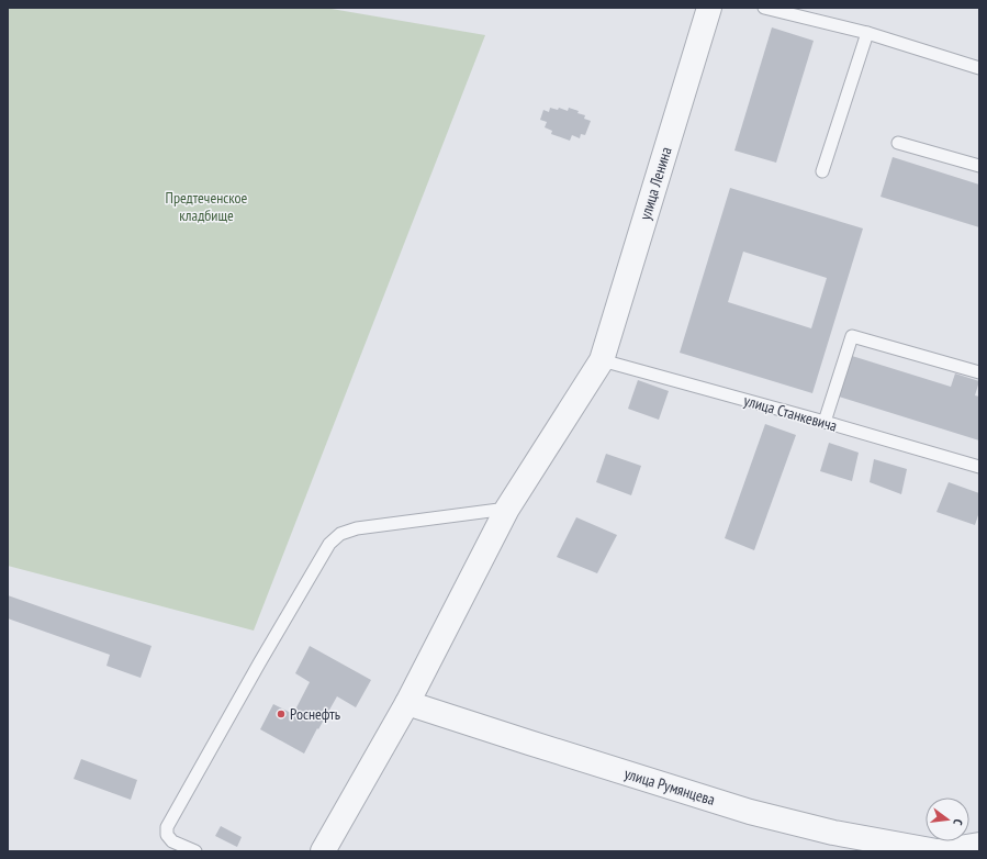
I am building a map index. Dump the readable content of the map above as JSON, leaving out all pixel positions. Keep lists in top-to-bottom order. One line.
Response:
{"streets":{"street":["улица Ленина","улица Румянцева"],"lane":["улица Станкевича"]},"crossings":[["улица Ленина","улица Станкевича"],["улица Ленина","улица Румянцева"]],"parks":["Предтеченское кладбище"],"places":["Роснефть"],"north":"right"}
